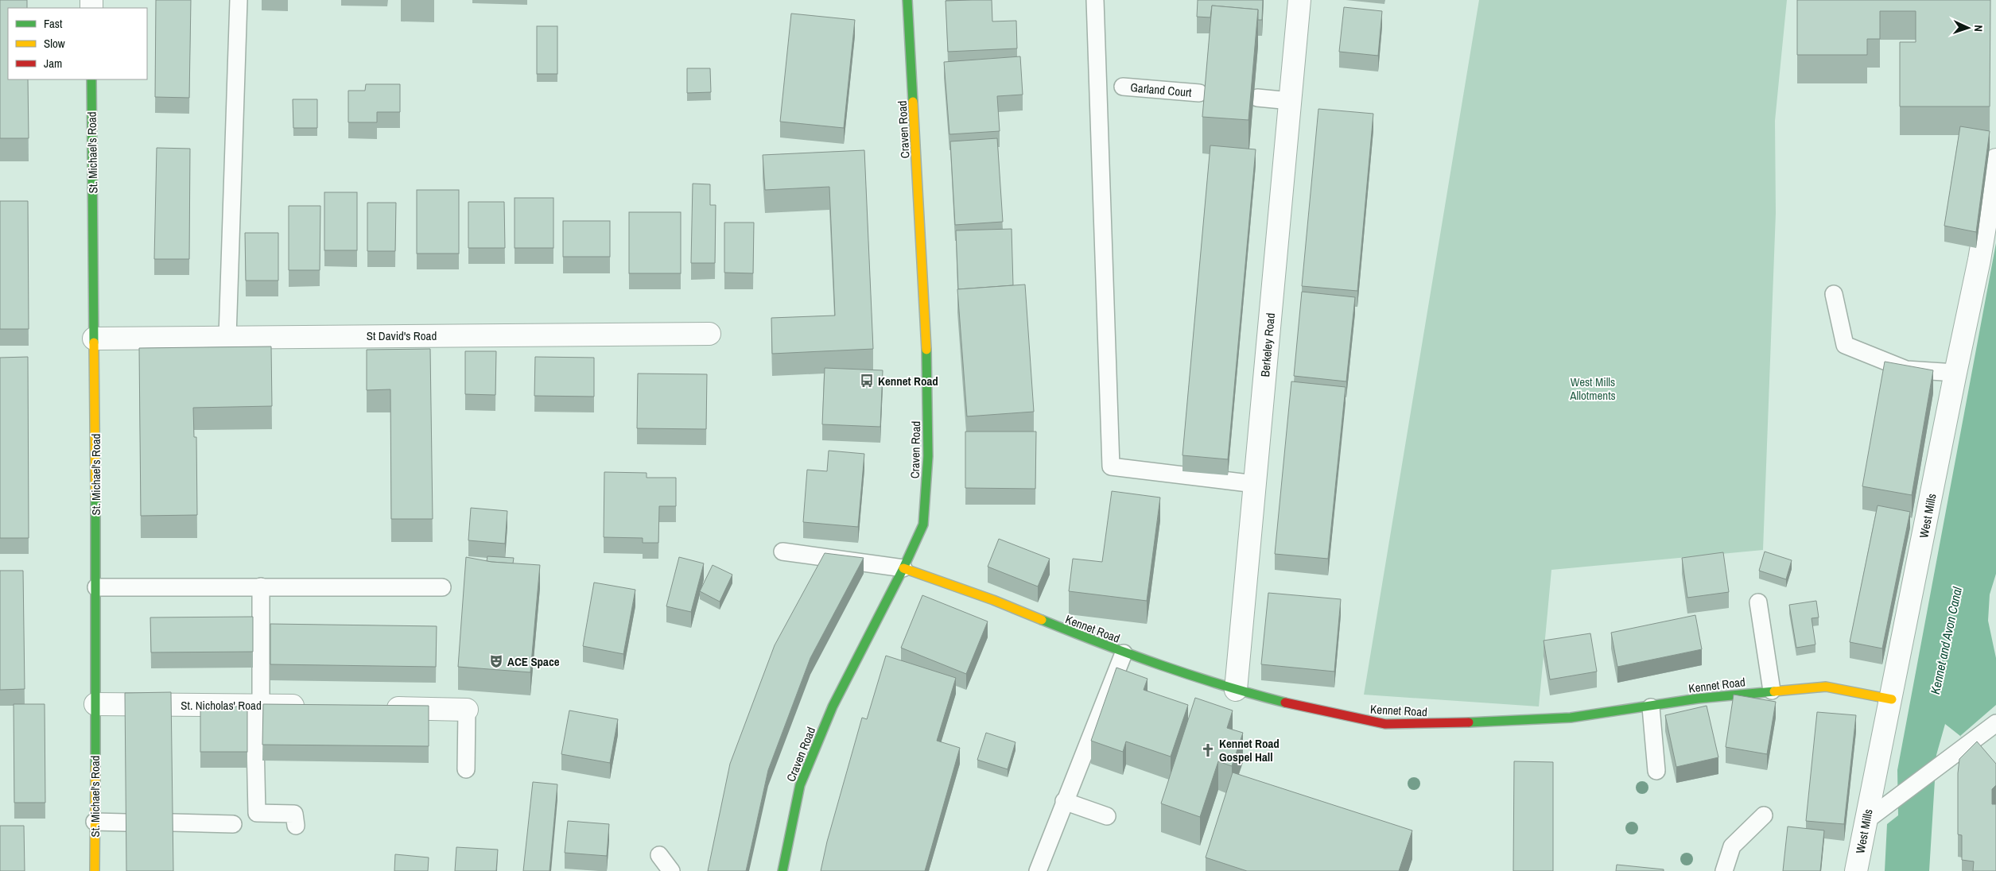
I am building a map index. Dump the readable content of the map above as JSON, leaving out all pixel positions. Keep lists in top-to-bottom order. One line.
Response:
{"streets":{"street":["Craven Road","St. Michael's Road","St David's Road","Berkeley Road","West Mills","Kennet Road","St. Nicholas' Road"],"lane":["Garland Court"]},"crossings":[["Craven Road","Kennet Road"],["St. Michael's Road","St David's Road"],["St. Michael's Road","St. Nicholas' Road"],["Berkeley Road","Kennet Road"],["West Mills","Kennet Road"]],"water":["Kennet and Avon Canal"],"parks":["West Mills Allotments"],"places":{"bus stop":["Kennet Road"],"theatre":["ACE Space"],"church":["Kennet Road Gospel Hall"]},"legend":["Fast","Slow","Jam"],"north":"right"}
